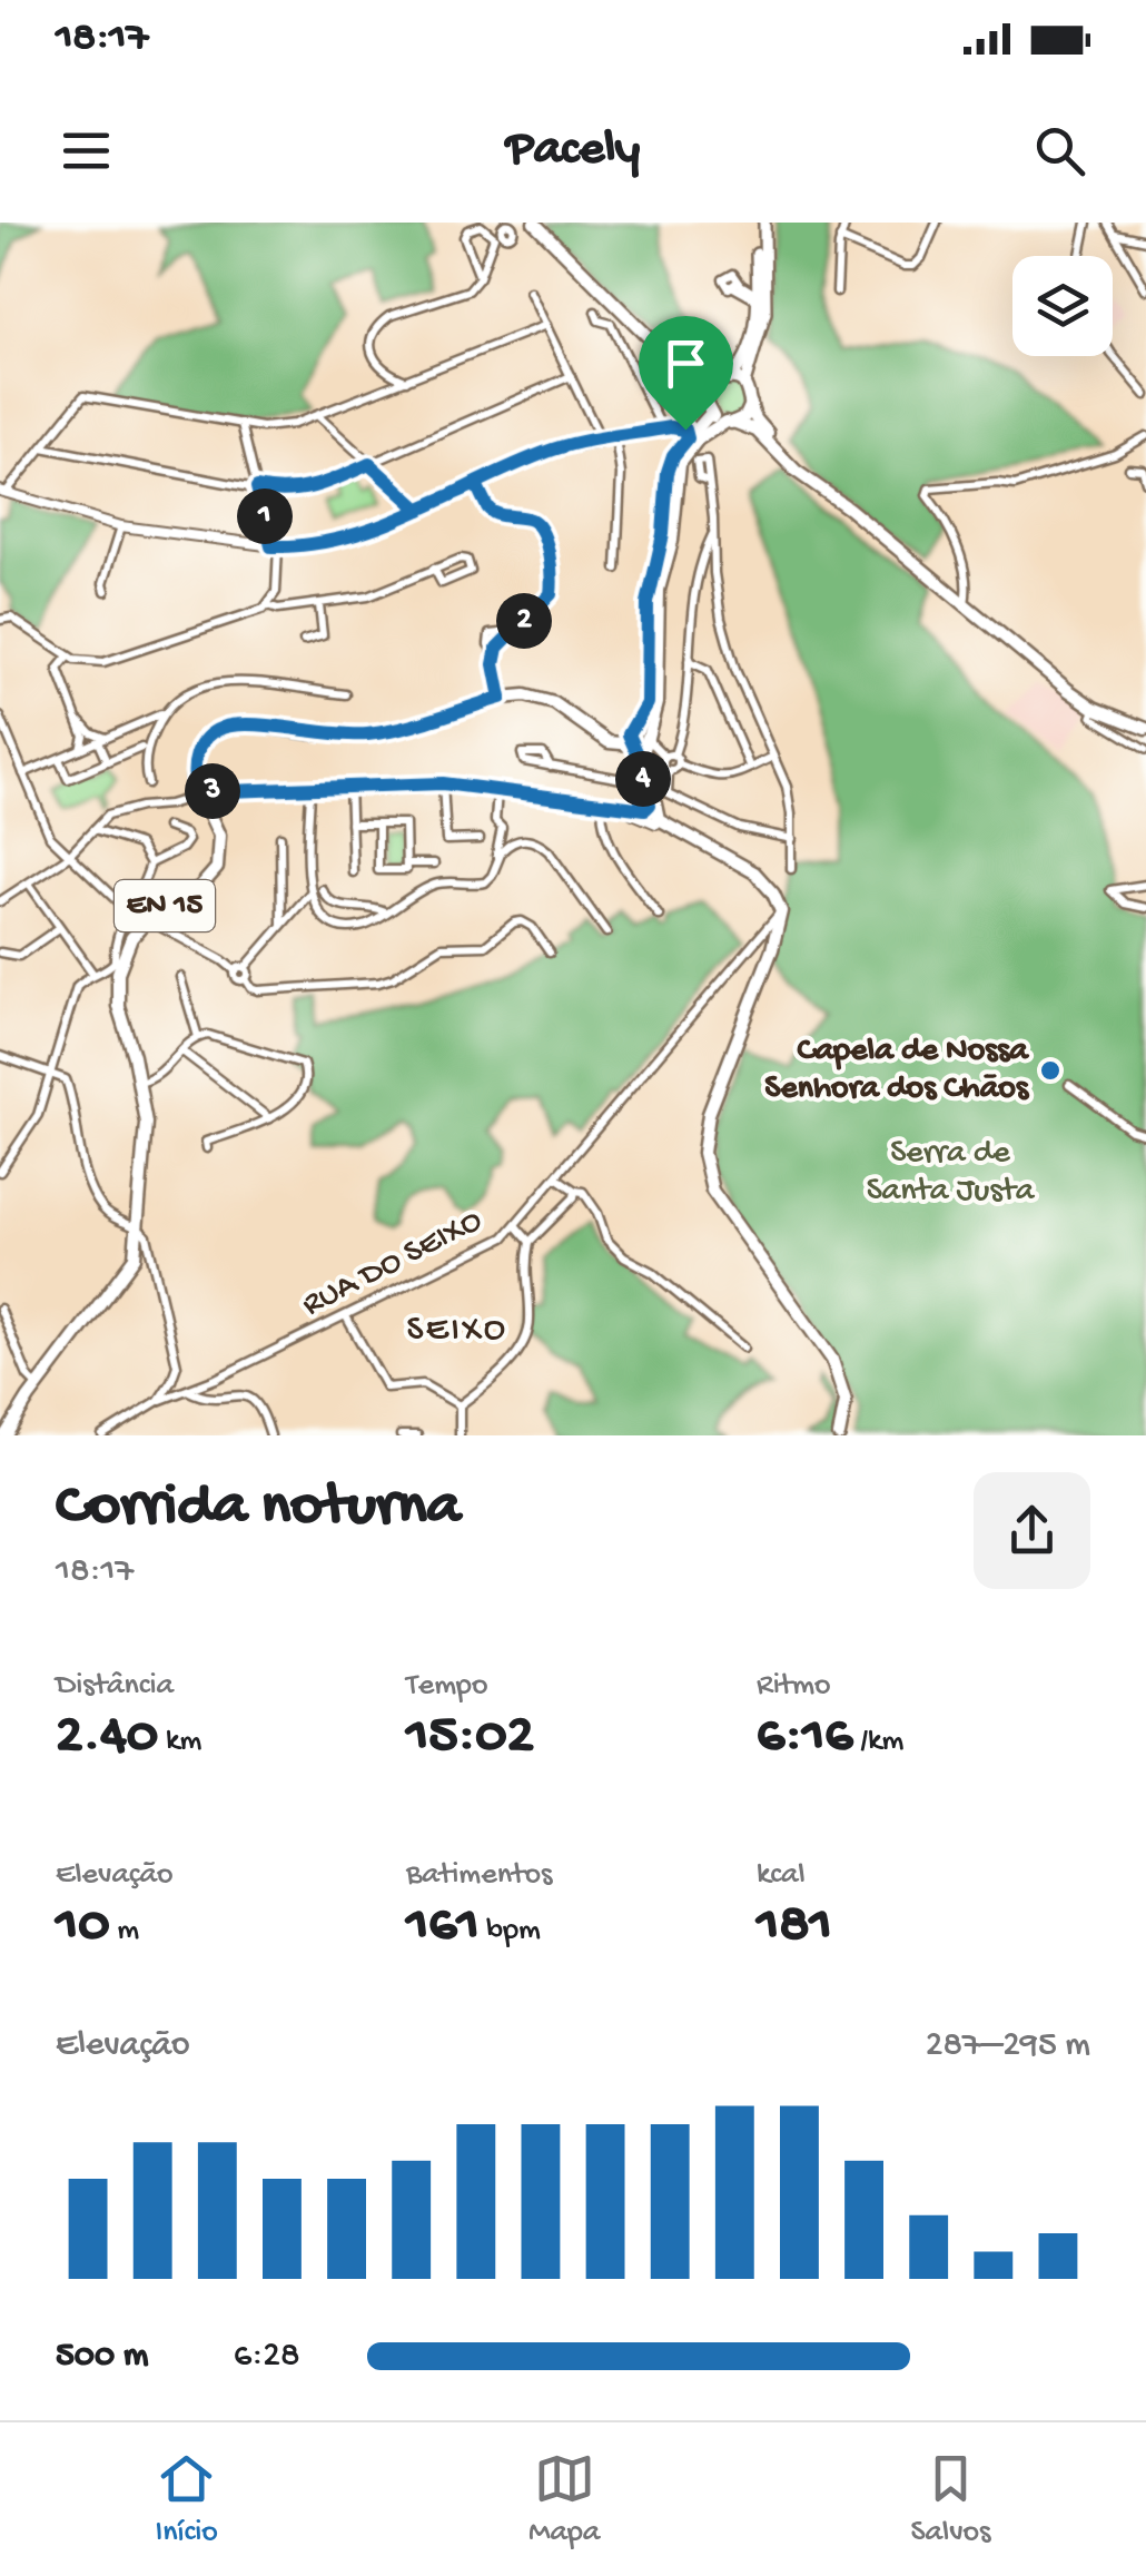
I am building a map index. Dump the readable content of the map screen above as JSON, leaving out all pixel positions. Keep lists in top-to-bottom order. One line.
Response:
{"streets":{"main road":["EN 15"],"street":["RUA DO SEIXO"]},"districts":["SEIXO"],"parks":["Serra de Santa Justa"],"places":["Capela de Nossa Senhora dos Chãos"],"page":{"status":"18:17","header":"Pacely","pins":["1","2","4","3"],"heading":["Corrida noturna","18:17"],"stats":[["Distância","2.40 km"],["Tempo","15:02"],["Ritmo","6:16 /km"],["Elevação","10 m"],["Batimentos","161 bpm"],["kcal","181"]],"chart":["Elevação","287–295 m"],"list":[{"name":"500 m","note":"6:28"}],"tabs":["Início","Mapa","Salvos"]}}
